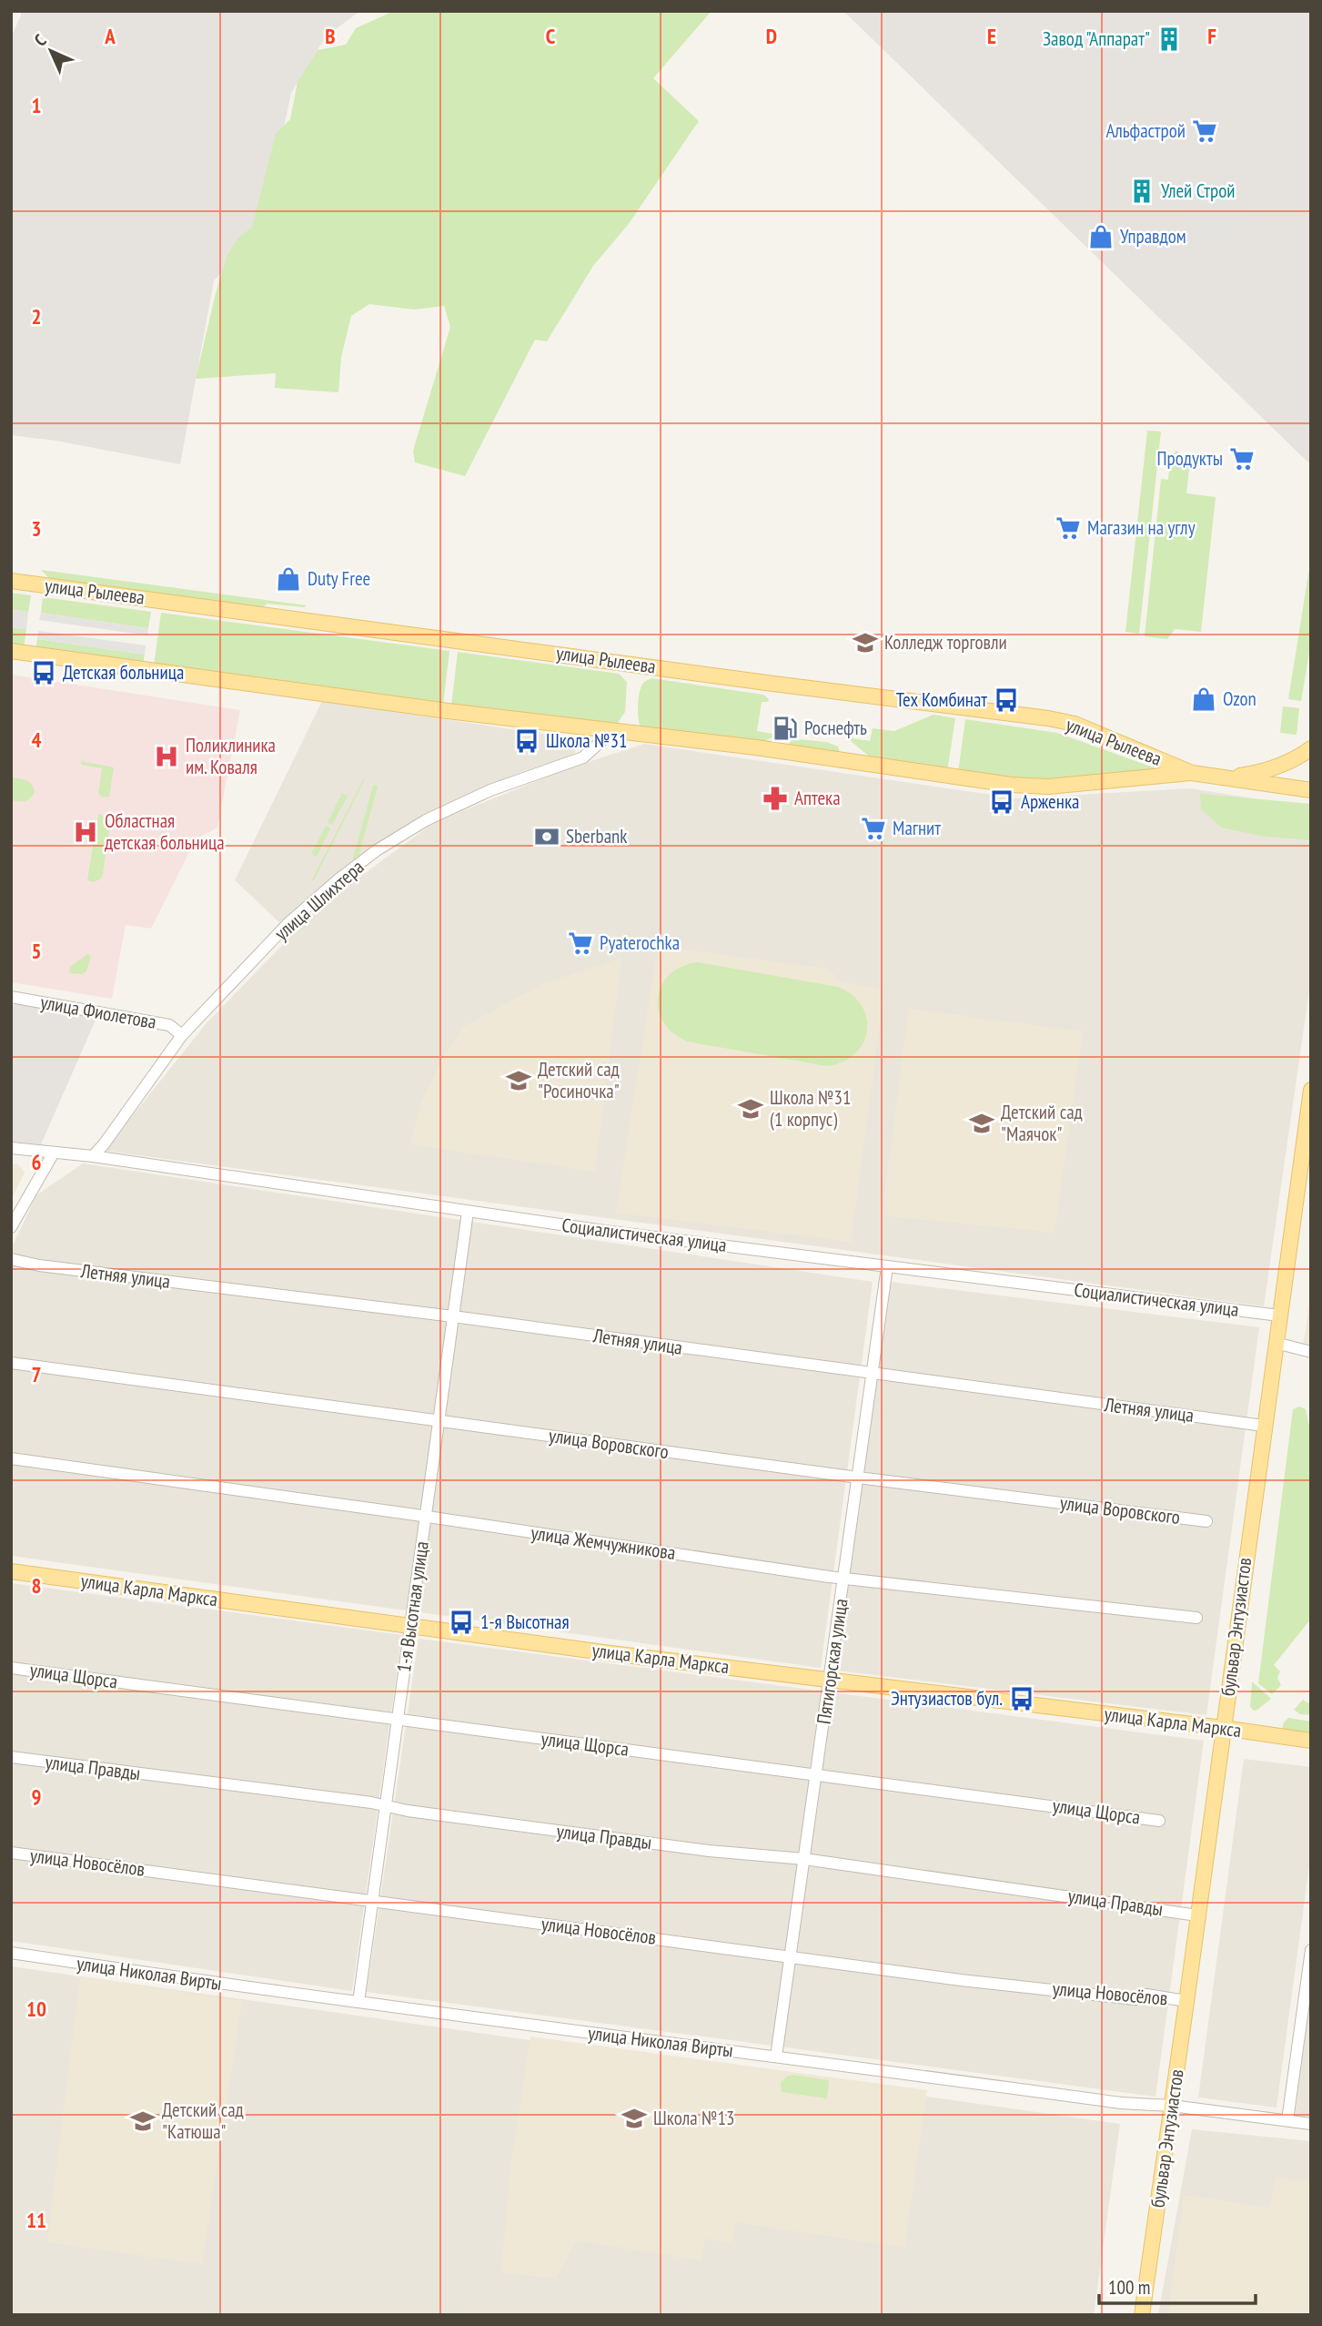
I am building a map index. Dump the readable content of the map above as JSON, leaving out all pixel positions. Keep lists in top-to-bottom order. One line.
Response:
{"streets":{"main road":["улица Рылеева","улица Карла Маркса","бульвар Энтузиастов"],"street":["улица Шлихтера","улица Фиолетова","Социалистическая улица","Летняя улица","улица Воровского","улица Жемчужникова","1-я Высотная улица","Пятигорская улица","улица Щорса","улица Правды","улица Новосёлов","улица Николая Вирты"]},"crossings":[["улица Рылеева","улица Шлихтера"],["улица Шлихтера","улица Фиолетова"],["улица Шлихтера","Социалистическая улица"],["Социалистическая улица","1-я Высотная улица"],["Социалистическая улица","бульвар Энтузиастов"],["Социалистическая улица","Пятигорская улица"],["Летняя улица","1-я Высотная улица"],["Летняя улица","бульвар Энтузиастов"],["Летняя улица","Пятигорская улица"],["улица Воровского","1-я Высотная улица"],["улица Воровского","Пятигорская улица"],["улица Жемчужникова","1-я Высотная улица"],["улица Жемчужникова","Пятигорская улица"],["улица Карла Маркса","1-я Высотная улица"],["улица Карла Маркса","бульвар Энтузиастов"],["улица Карла Маркса","Пятигорская улица"],["1-я Высотная улица","улица Щорса"],["1-я Высотная улица","улица Правды"],["1-я Высотная улица","улица Новосёлов"],["1-я Высотная улица","улица Николая Вирты"],["бульвар Энтузиастов","улица Правды"],["бульвар Энтузиастов","улица Новосёлов"],["бульвар Энтузиастов","улица Николая Вирты"],["Пятигорская улица","улица Щорса"],["Пятигорская улица","улица Правды"],["Пятигорская улица","улица Новосёлов"],["Пятигорская улица","улица Николая Вирты"]],"places":{"building":["Завод \"Аппарат\"","Улей Строй"],"supermarket":["Альфастрой","Продукты","Магазин на углу","Магнит","Pyaterochka"],"shop":["Управдом","Duty Free","Ozon"],"school or university":["Колледж торговли","Детский сад \"Росиночка\"","Школа №31 (1 корпус)","Детский сад \"Маячок\"","Школа №13","Детский сад \"Катюша\""],"bus stop":["Детская больница","Тех Комбинат","Школа №31","Арженка","1-я Высотная","Энтузиастов бул."],"fuel station":["Роснефть"],"hospital":["Поликлиника им. Коваля","Областная детская больница"],"pharmacy":["Аптека"],"bank":["Sberbank"]},"scale_bar":"100 m","north":"top left","grid":{"columns":["A","B","C","D","E","F"],"rows":["1","2","3","4","5","6","7","8","9","10","11"]}}
